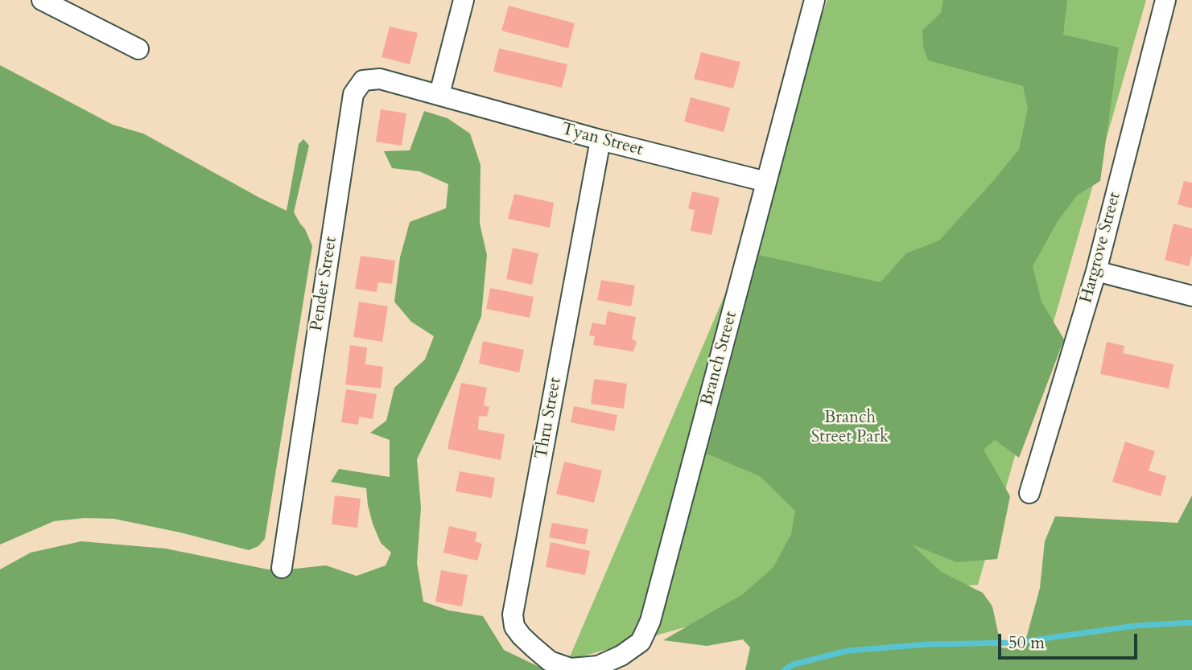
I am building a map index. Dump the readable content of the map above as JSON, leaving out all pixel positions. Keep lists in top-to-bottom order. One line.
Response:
{"streets":{"street":["Tyan Street","Hargrove Street","Pender Street","Branch Street","Thru Street"]},"crossings":[["Tyan Street","Pender Street"],["Tyan Street","Branch Street"],["Tyan Street","Thru Street"],["Branch Street","Thru Street"]],"parks":["Branch Street Park"],"scale_bar":"50 m"}
